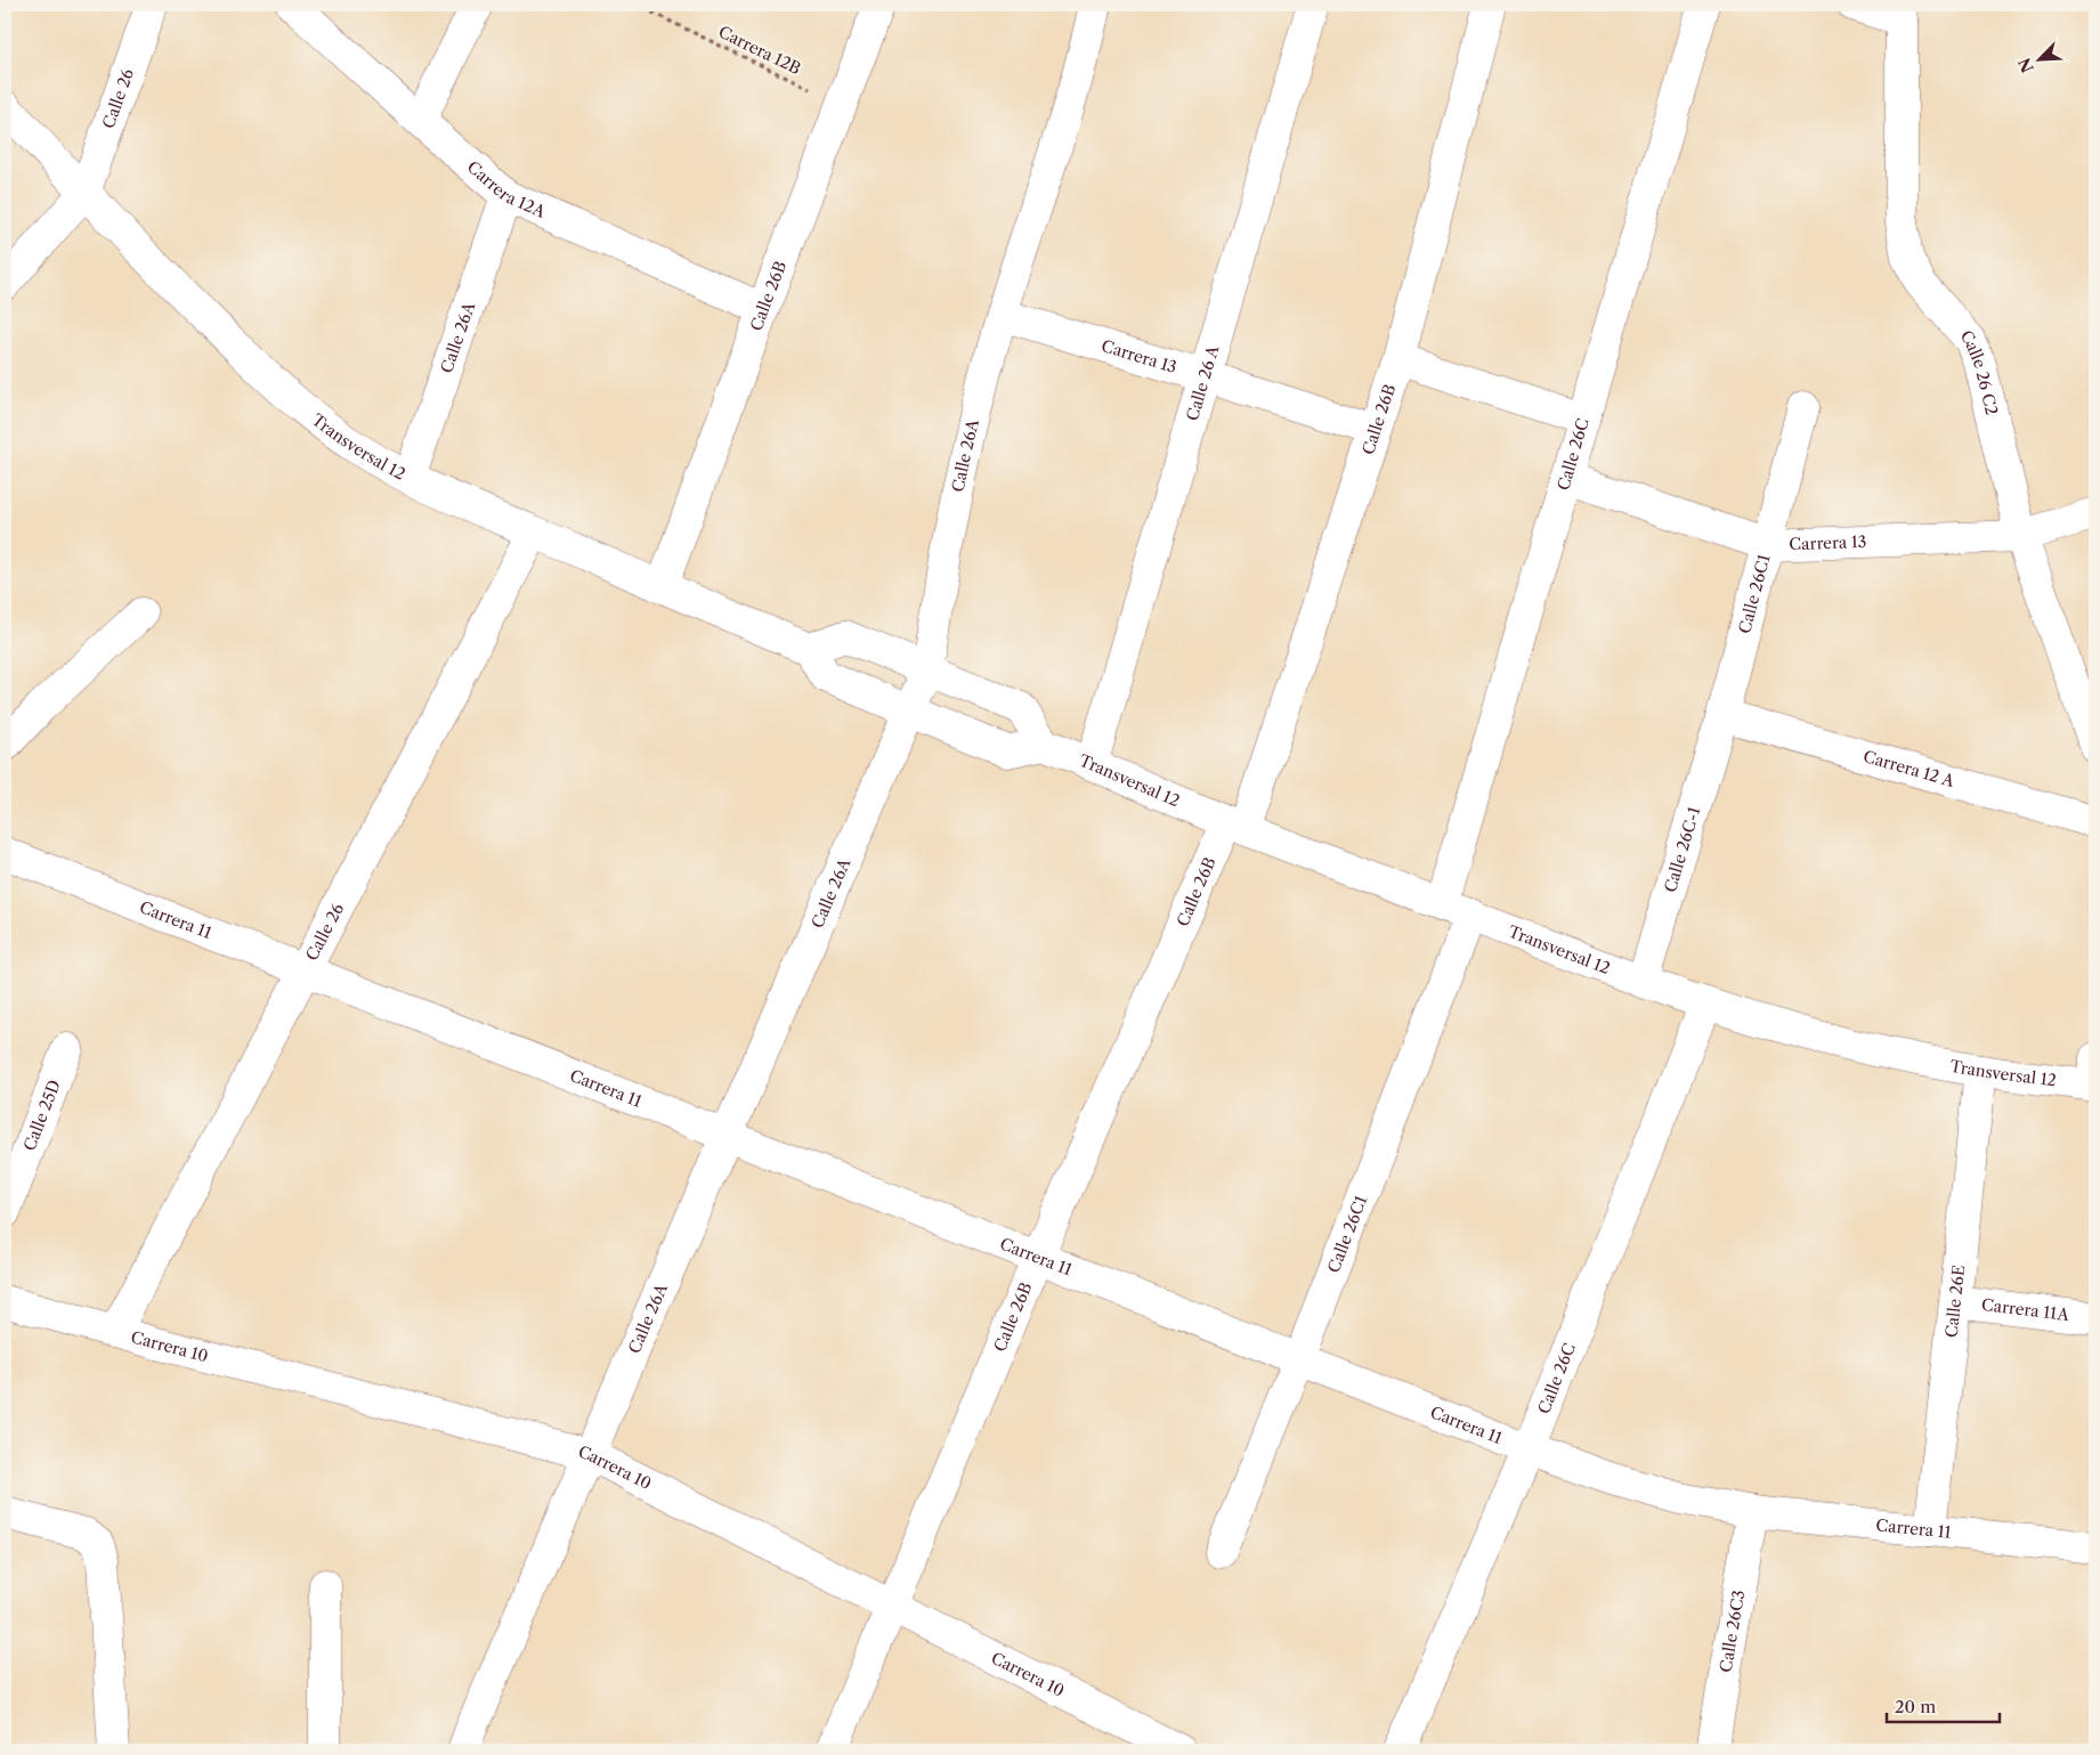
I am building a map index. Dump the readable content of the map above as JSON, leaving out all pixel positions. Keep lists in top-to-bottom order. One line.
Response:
{"streets":{"street":["Calle 26","Carrera 12A","Calle 26B","Calle 26A","Carrera 13","Calle 26 C2","Calle 26 A","Transversal 12","Calle 26C","Calle 26C1","Carrera 12 A","Calle 26C-1","Carrera 11","Calle 25D","Calle 26E","Carrera 11A","Carrera 10","Calle 26C3"],"path":["Carrera 12B"]},"crossings":[["Carrera 12B","Calle 26B"],["Calle 26","Transversal 12"],["Calle 26","Carrera 11"],["Calle 26","Carrera 10"],["Carrera 12A","Calle 26B"],["Carrera 12A","Calle 26A"],["Calle 26B","Carrera 13"],["Calle 26B","Transversal 12"],["Calle 26B","Carrera 11"],["Calle 26B","Carrera 10"],["Calle 26A","Carrera 13"],["Calle 26A","Transversal 12"],["Calle 26A","Carrera 11"],["Calle 26A","Carrera 10"],["Carrera 13","Calle 26 C2"],["Carrera 13","Calle 26 A"],["Carrera 13","Calle 26C"],["Carrera 13","Calle 26C1"],["Calle 26 A","Transversal 12"],["Transversal 12","Calle 26C"],["Transversal 12","Calle 26C1"],["Transversal 12","Calle 26C-1"],["Transversal 12","Calle 26E"],["Calle 26C","Carrera 11"],["Calle 26C1","Carrera 12 A"],["Calle 26C1","Calle 26C-1"],["Calle 26C1","Carrera 11"],["Carrera 12 A","Calle 26C-1"],["Carrera 11","Calle 26E"],["Carrera 11","Calle 26C3"],["Calle 26E","Carrera 11A"]],"scale_bar":"20 m","north":"bottom left"}
